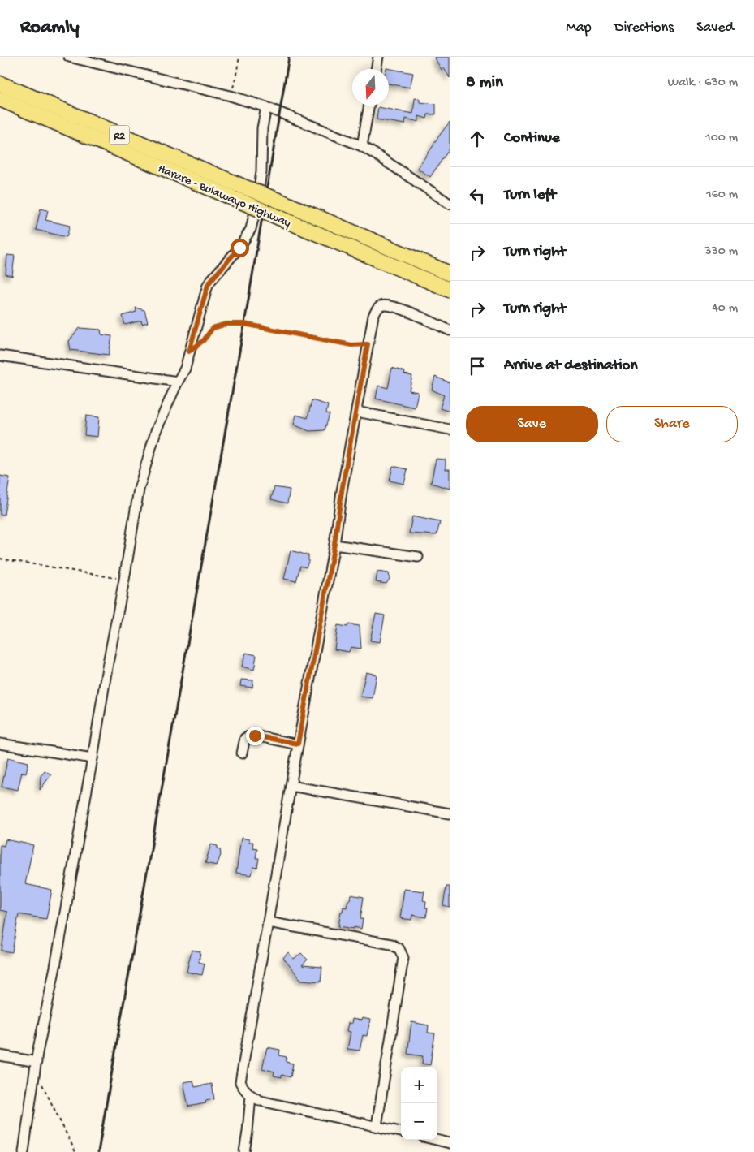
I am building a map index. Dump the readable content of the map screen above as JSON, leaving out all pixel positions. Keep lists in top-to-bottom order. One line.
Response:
{"streets":{"highway":["R2","Harare - Bulawayo Highway"]},"north":"bottom","page":{"header":"Roamly","nav":["Map","Directions","Saved"],"heading":["8 min","Walk · 630 m"],"list":[["Continue","100 m"],["Turn left","160 m"],["Turn right","330 m"],["Turn right","40 m"],"Arrive at destination"],"buttons":["Save","Share"],"map_buttons":["+","−"]}}
